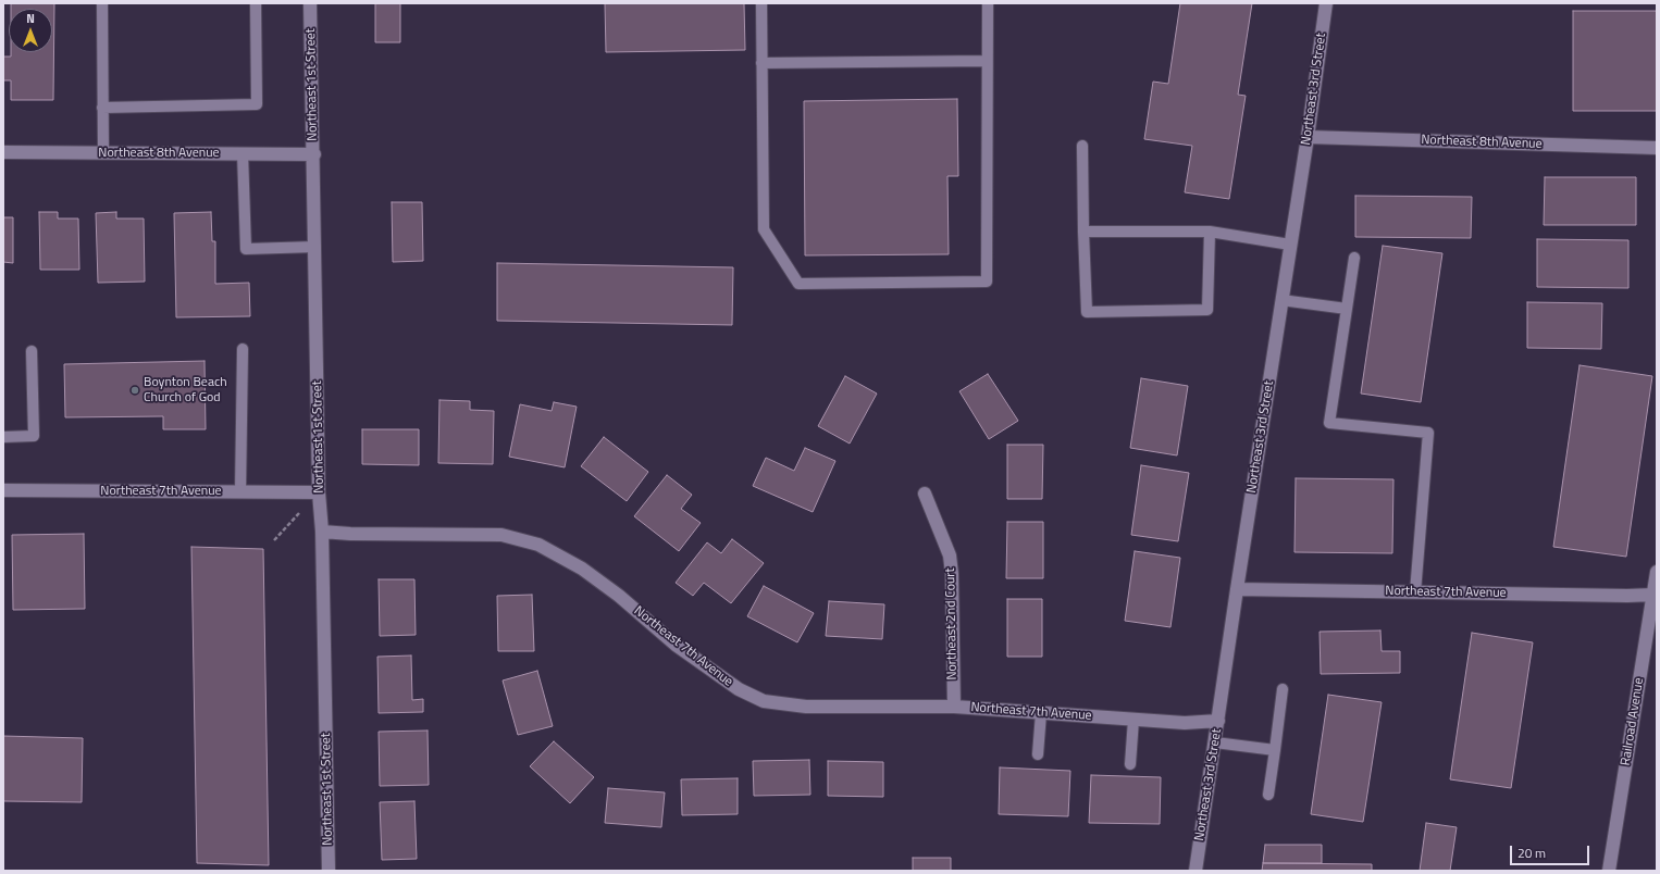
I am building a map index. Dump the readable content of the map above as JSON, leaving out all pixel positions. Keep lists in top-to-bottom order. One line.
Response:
{"streets":{"street":["Northeast 1st Street","Northeast 3rd Street","Northeast 8th Avenue","Northeast 7th Avenue","Northeast 2nd Court","Railroad Avenue"]},"crossings":[["Northeast 1st Street","Northeast 8th Avenue"],["Northeast 1st Street","Northeast 7th Avenue"],["Northeast 3rd Street","Northeast 8th Avenue"],["Northeast 3rd Street","Northeast 7th Avenue"],["Northeast 7th Avenue","Northeast 2nd Court"],["Northeast 7th Avenue","Railroad Avenue"]],"places":["Boynton Beach Church of God"],"scale_bar":"20 m","north":"top"}
